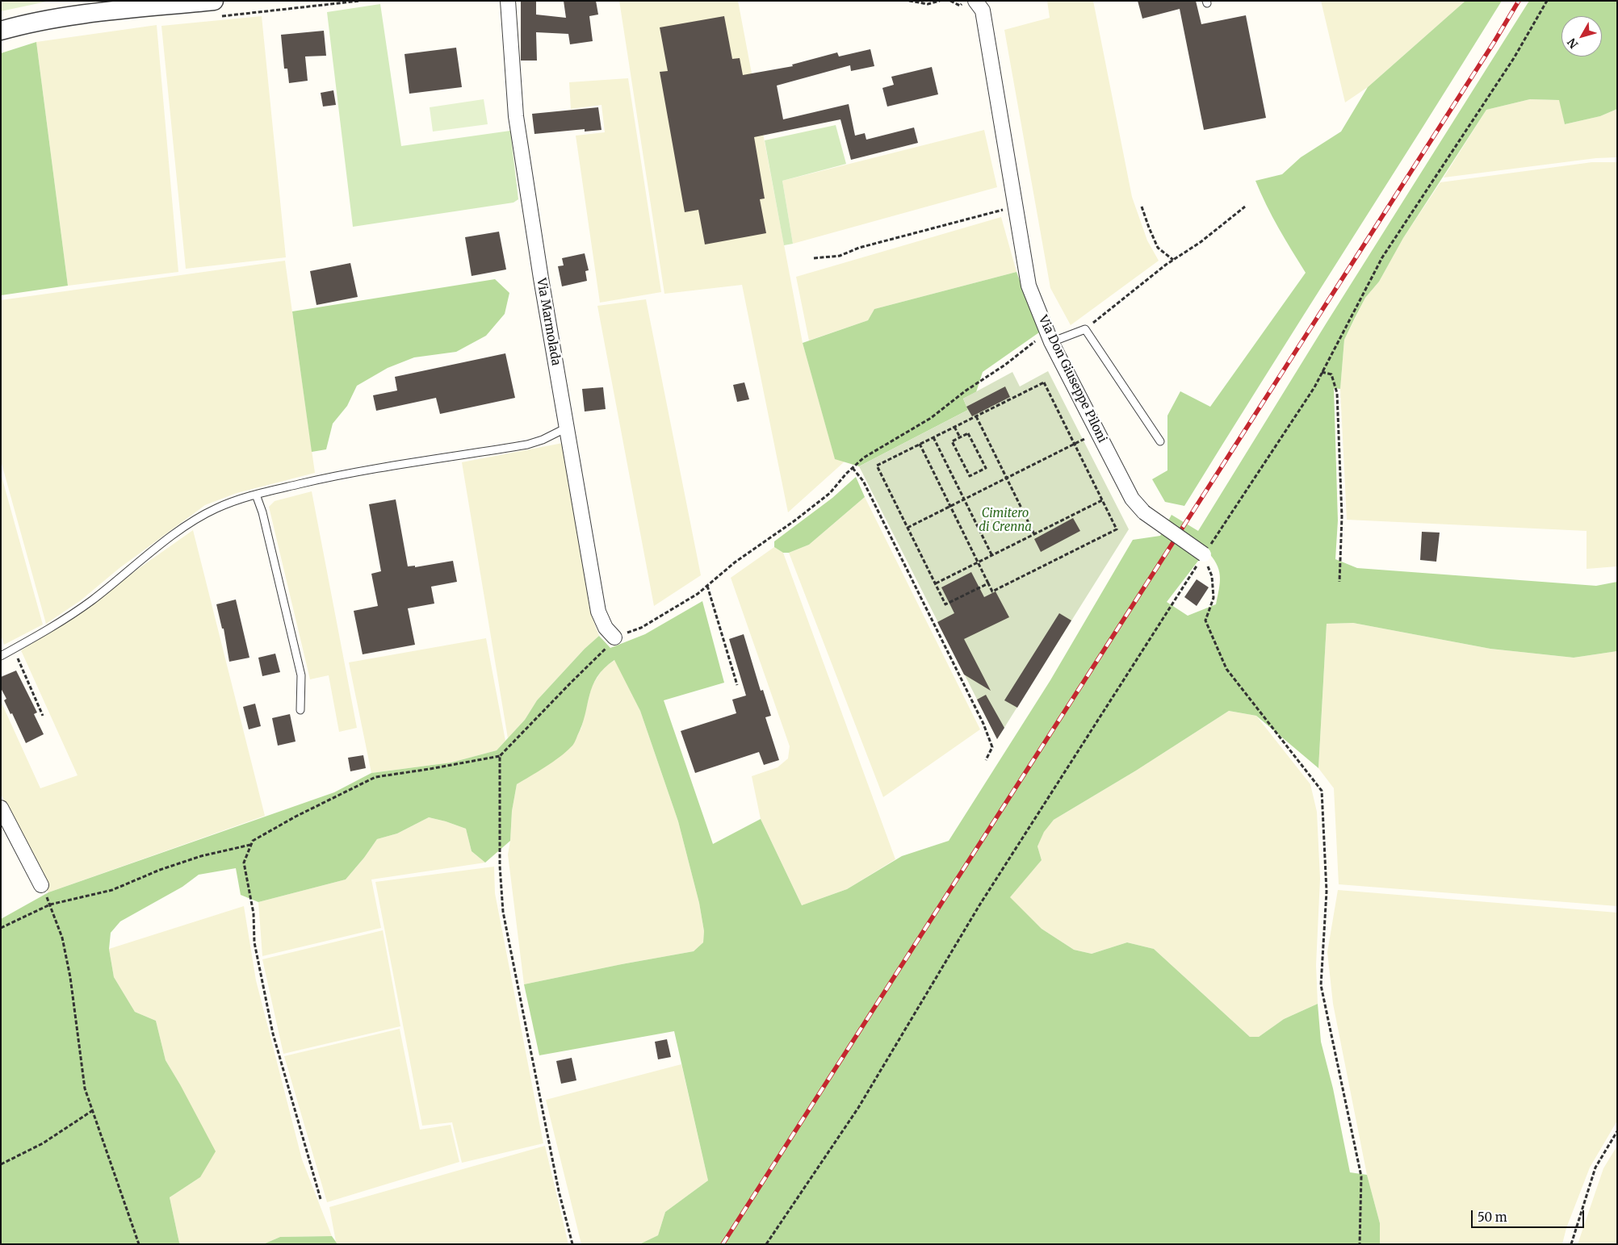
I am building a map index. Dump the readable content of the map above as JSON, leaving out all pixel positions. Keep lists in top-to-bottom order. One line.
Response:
{"streets":{"street":["Via Marmolada","Via Don Giuseppe Piloni"]},"parks":["Cimitero di Crenna"],"scale_bar":"50 m","north":"bottom left"}
